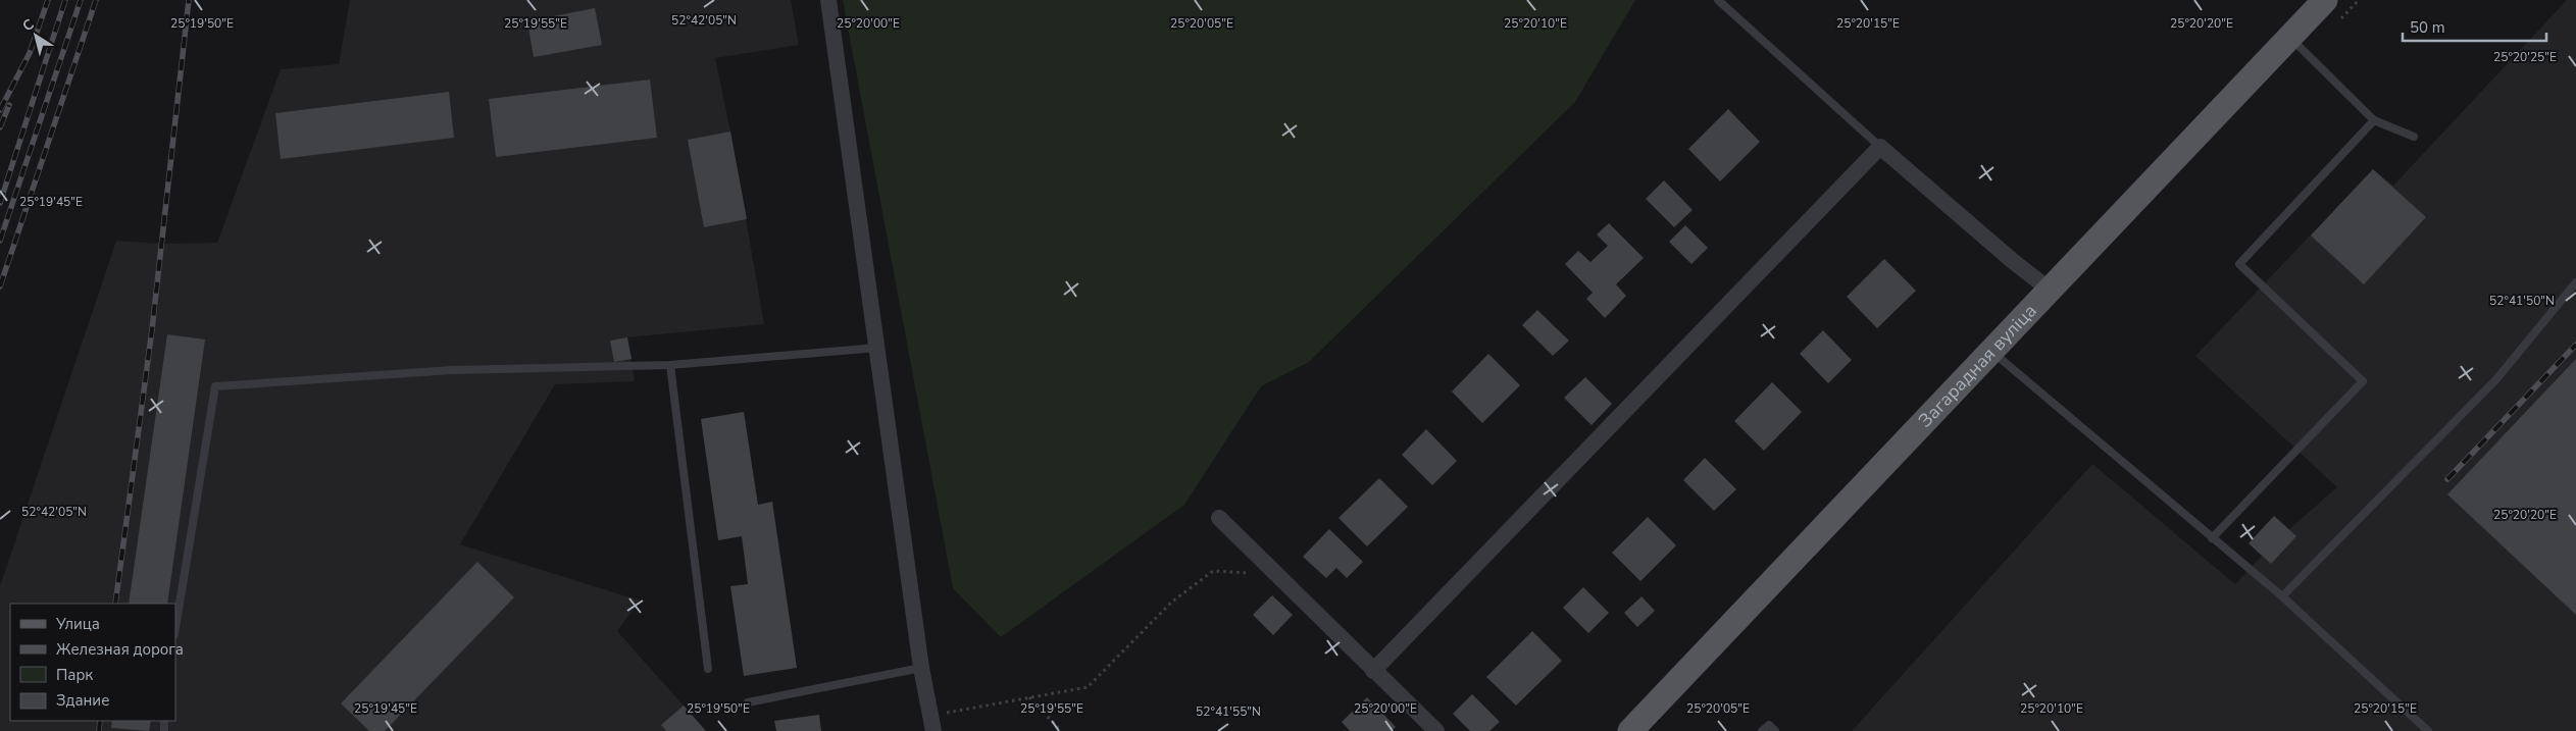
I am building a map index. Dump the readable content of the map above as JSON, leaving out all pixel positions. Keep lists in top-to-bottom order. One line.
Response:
{"streets":{"main road":["Загарадная вуліца"]},"legend":["Улица","Железная дорога","Парк","Здание"],"scale_bar":"50 m","north":"top left","coordinates":["52°42'05\"N","25°19'50\"E","25°19'55\"E","25°20'00\"E","25°20'05\"E","25°20'10\"E","25°20'15\"E","25°20'20\"E","25°20'25\"E","25°19'45\"E","52°41'50\"N","52°41'55\"N"]}
